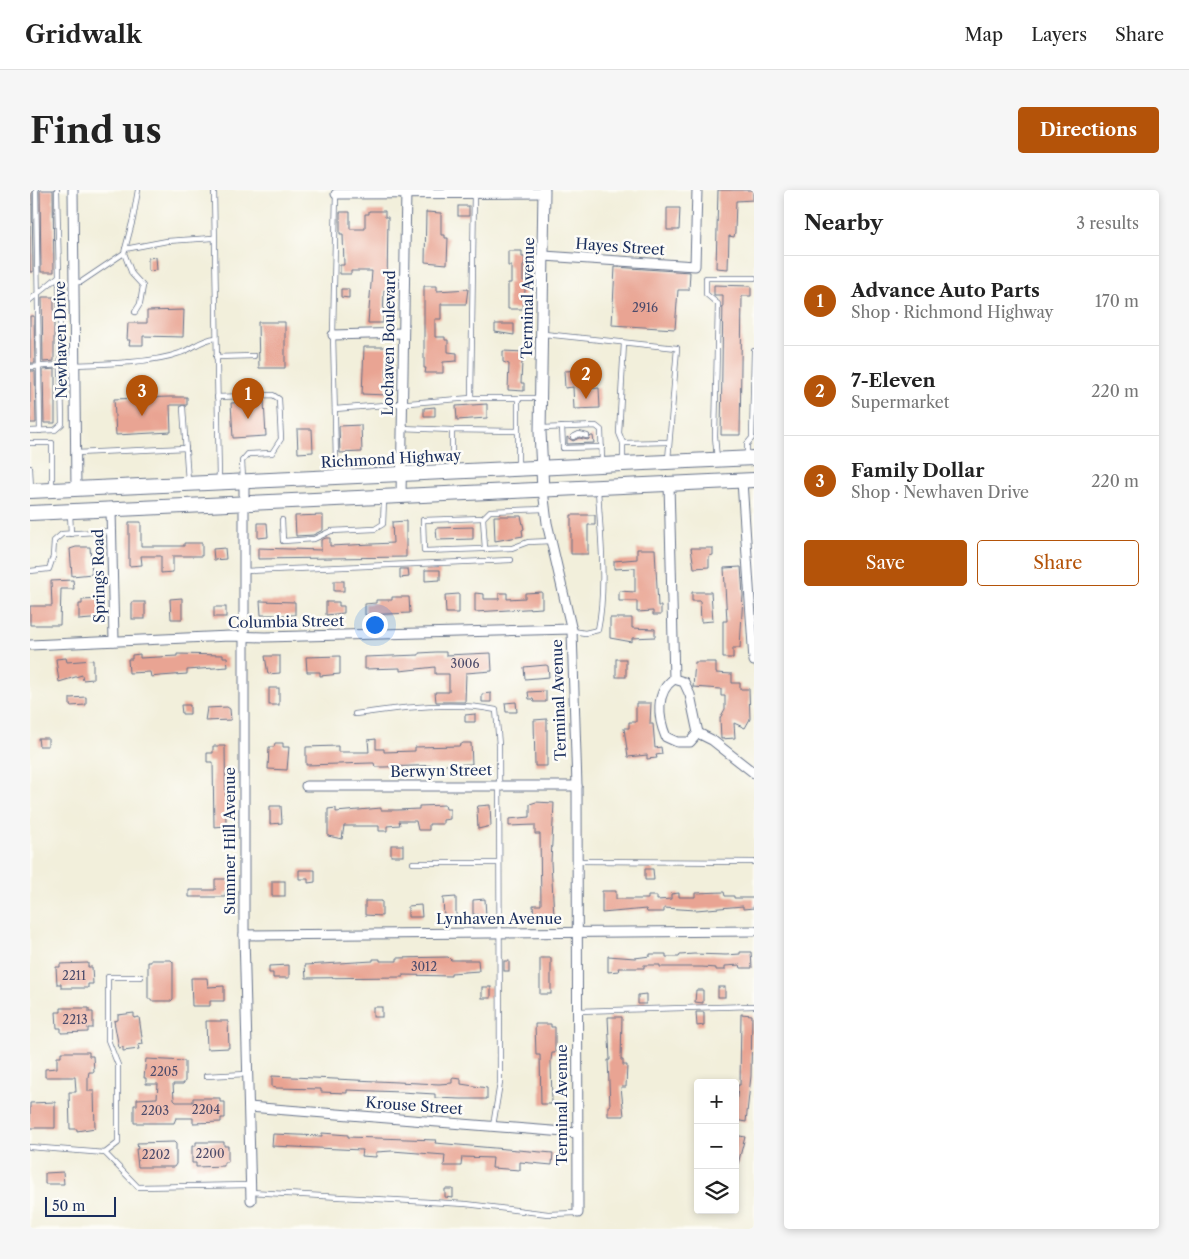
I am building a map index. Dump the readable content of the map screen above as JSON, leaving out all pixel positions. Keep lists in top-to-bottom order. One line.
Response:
{"streets":{"main road":["Richmond Highway"],"street":["Hayes Street","Terminal Avenue","Newhaven Drive","Lochaven Boulevard","Springs Road","Columbia Street","Berwyn Street","Summer Hill Avenue","Lynhaven Avenue","Krouse Street"]},"crossings":[["Hayes Street","Terminal Avenue"],["Terminal Avenue","Richmond Highway"],["Terminal Avenue","Columbia Street"],["Terminal Avenue","Berwyn Street"],["Terminal Avenue","Lynhaven Avenue"],["Terminal Avenue","Krouse Street"],["Newhaven Drive","Richmond Highway"],["Lochaven Boulevard","Richmond Highway"],["Richmond Highway","Summer Hill Avenue"],["Springs Road","Columbia Street"],["Columbia Street","Summer Hill Avenue"],["Summer Hill Avenue","Lynhaven Avenue"],["Summer Hill Avenue","Krouse Street"]],"house_numbers":["2916","3006","3012","2211","2213","2205","2204","2203","2200","2202"],"scale_bar":"50 m","page":{"header":"Gridwalk","nav":["Map","Layers","Share"],"buttons":["Directions",["Save","Share"]],"title":"Find us","heading":["Nearby","3 results"],"list":[{"mark":"1","name":"Advance Auto Parts","note":"Shop · Richmond Highway","value":"170 m"},{"mark":"2","name":"7-Eleven","note":"Supermarket","value":"220 m"},{"mark":"3","name":"Family Dollar","note":"Shop · Newhaven Drive","value":"220 m"}],"pins":["2","3","1"],"map_buttons":["+","−"],"scale":"50 m"}}
